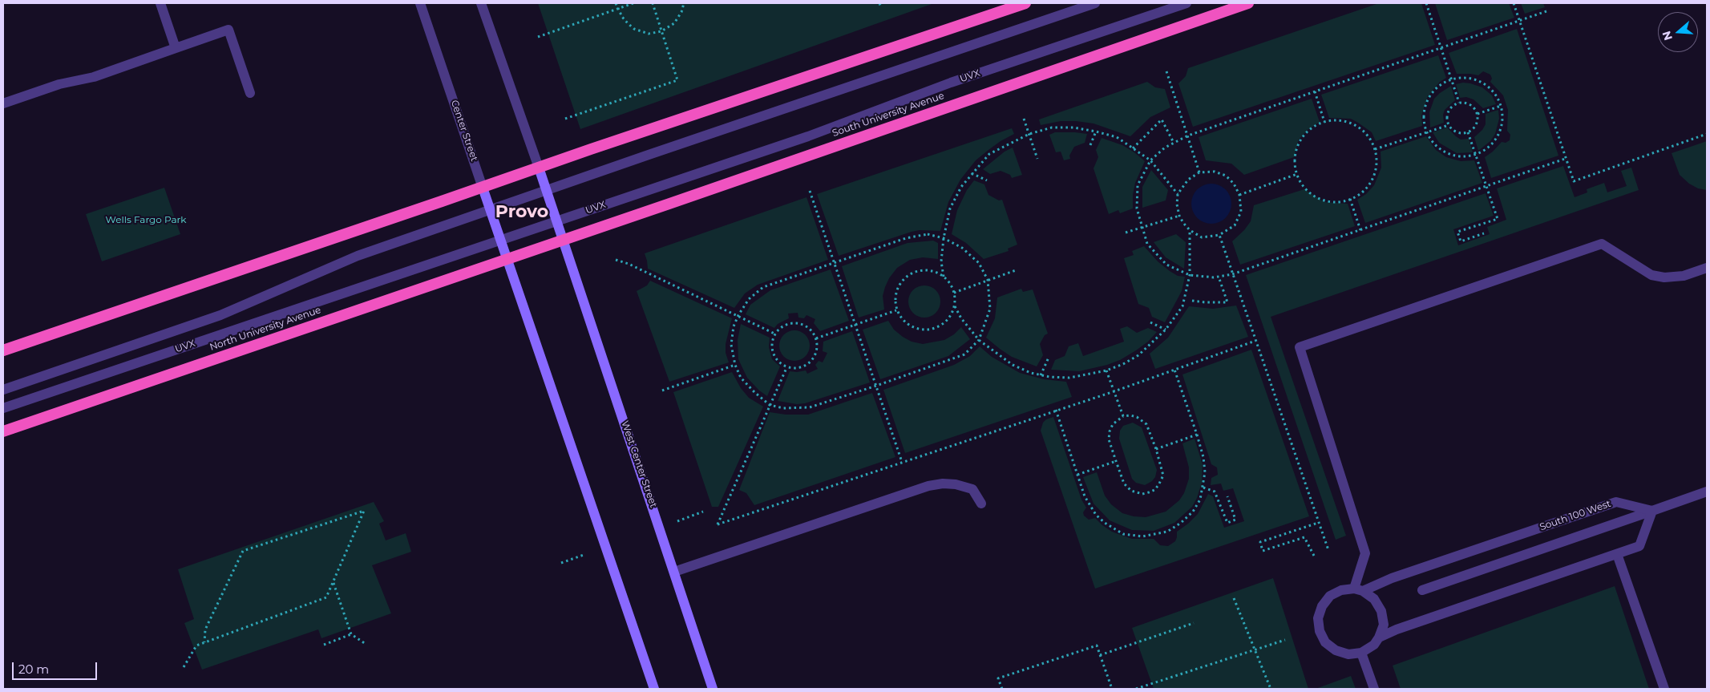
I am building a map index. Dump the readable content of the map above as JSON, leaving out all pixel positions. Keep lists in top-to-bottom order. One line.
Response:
{"streets":{"highway":["South University Avenue","North University Avenue"],"main road":["Center Street","West Center Street"],"street":["UVX","South 100 West"]},"crossings":[["UVX","Center Street"],["South University Avenue","North University Avenue"],["South University Avenue","West Center Street"],["Center Street","North University Avenue"]],"districts":["Provo"],"parks":["Wells Fargo Park"],"scale_bar":"20 m","north":"left"}
